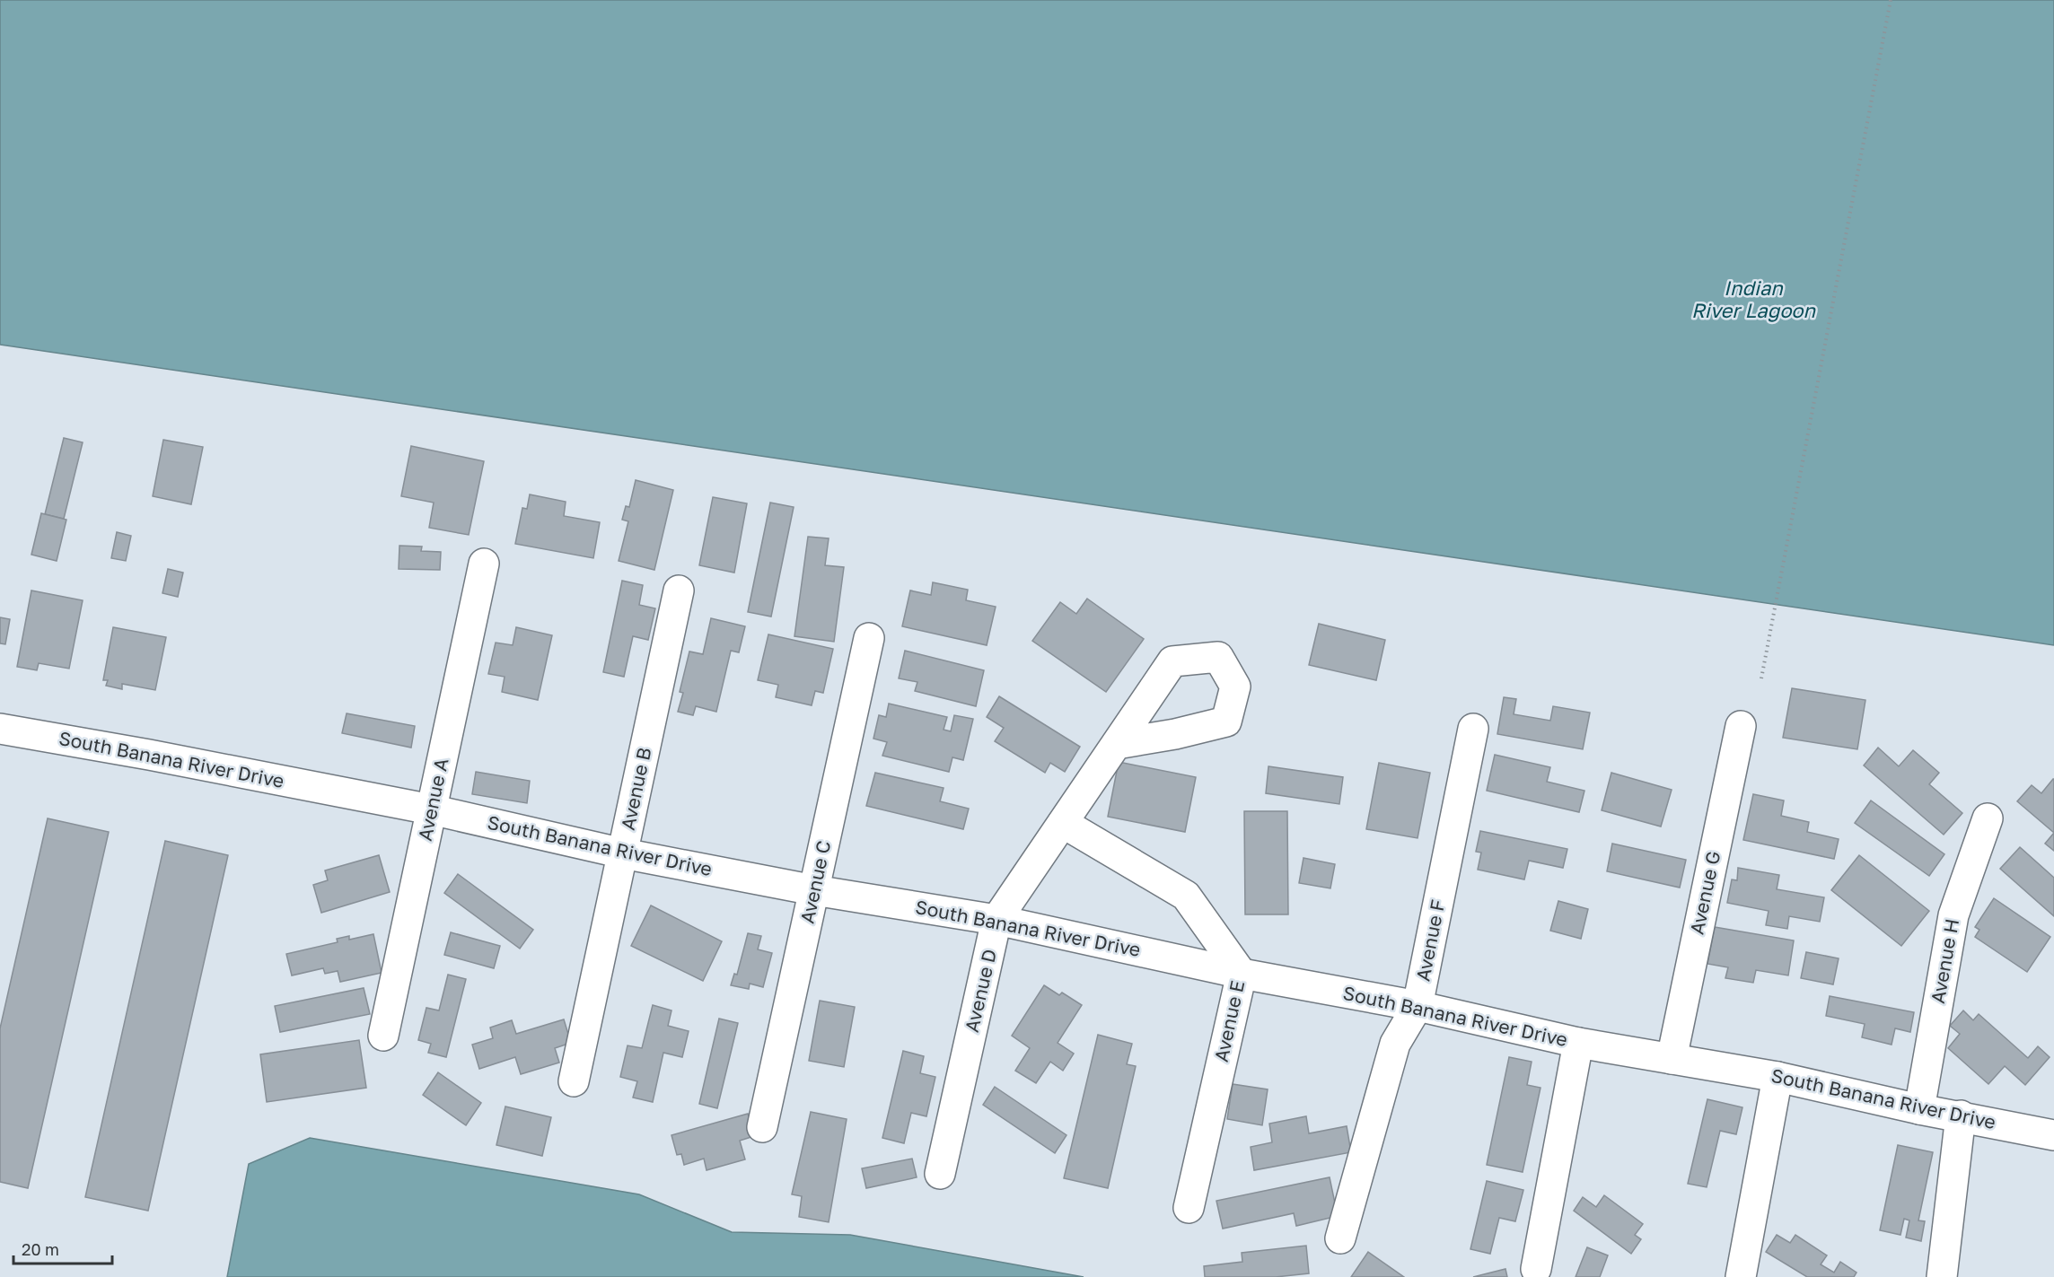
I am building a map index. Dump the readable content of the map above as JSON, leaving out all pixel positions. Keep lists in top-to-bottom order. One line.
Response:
{"streets":{"street":["South Banana River Drive","Avenue B","Avenue A","Avenue C","Avenue G","Avenue F","Avenue H","Avenue D","Avenue E"]},"crossings":[["South Banana River Drive","Avenue B"],["South Banana River Drive","Avenue A"],["South Banana River Drive","Avenue C"],["South Banana River Drive","Avenue G"],["South Banana River Drive","Avenue F"],["South Banana River Drive","Avenue H"],["South Banana River Drive","Avenue D"],["South Banana River Drive","Avenue E"],["Avenue D","Avenue E"]],"water":["Indian River Lagoon"],"scale_bar":"20 m"}
